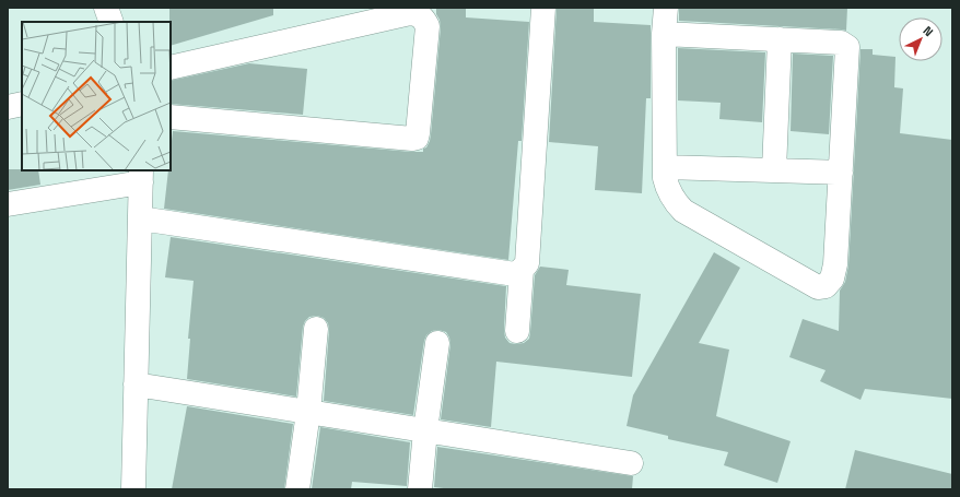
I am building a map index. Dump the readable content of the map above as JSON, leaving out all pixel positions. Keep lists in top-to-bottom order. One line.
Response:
{"north":"top right"}
